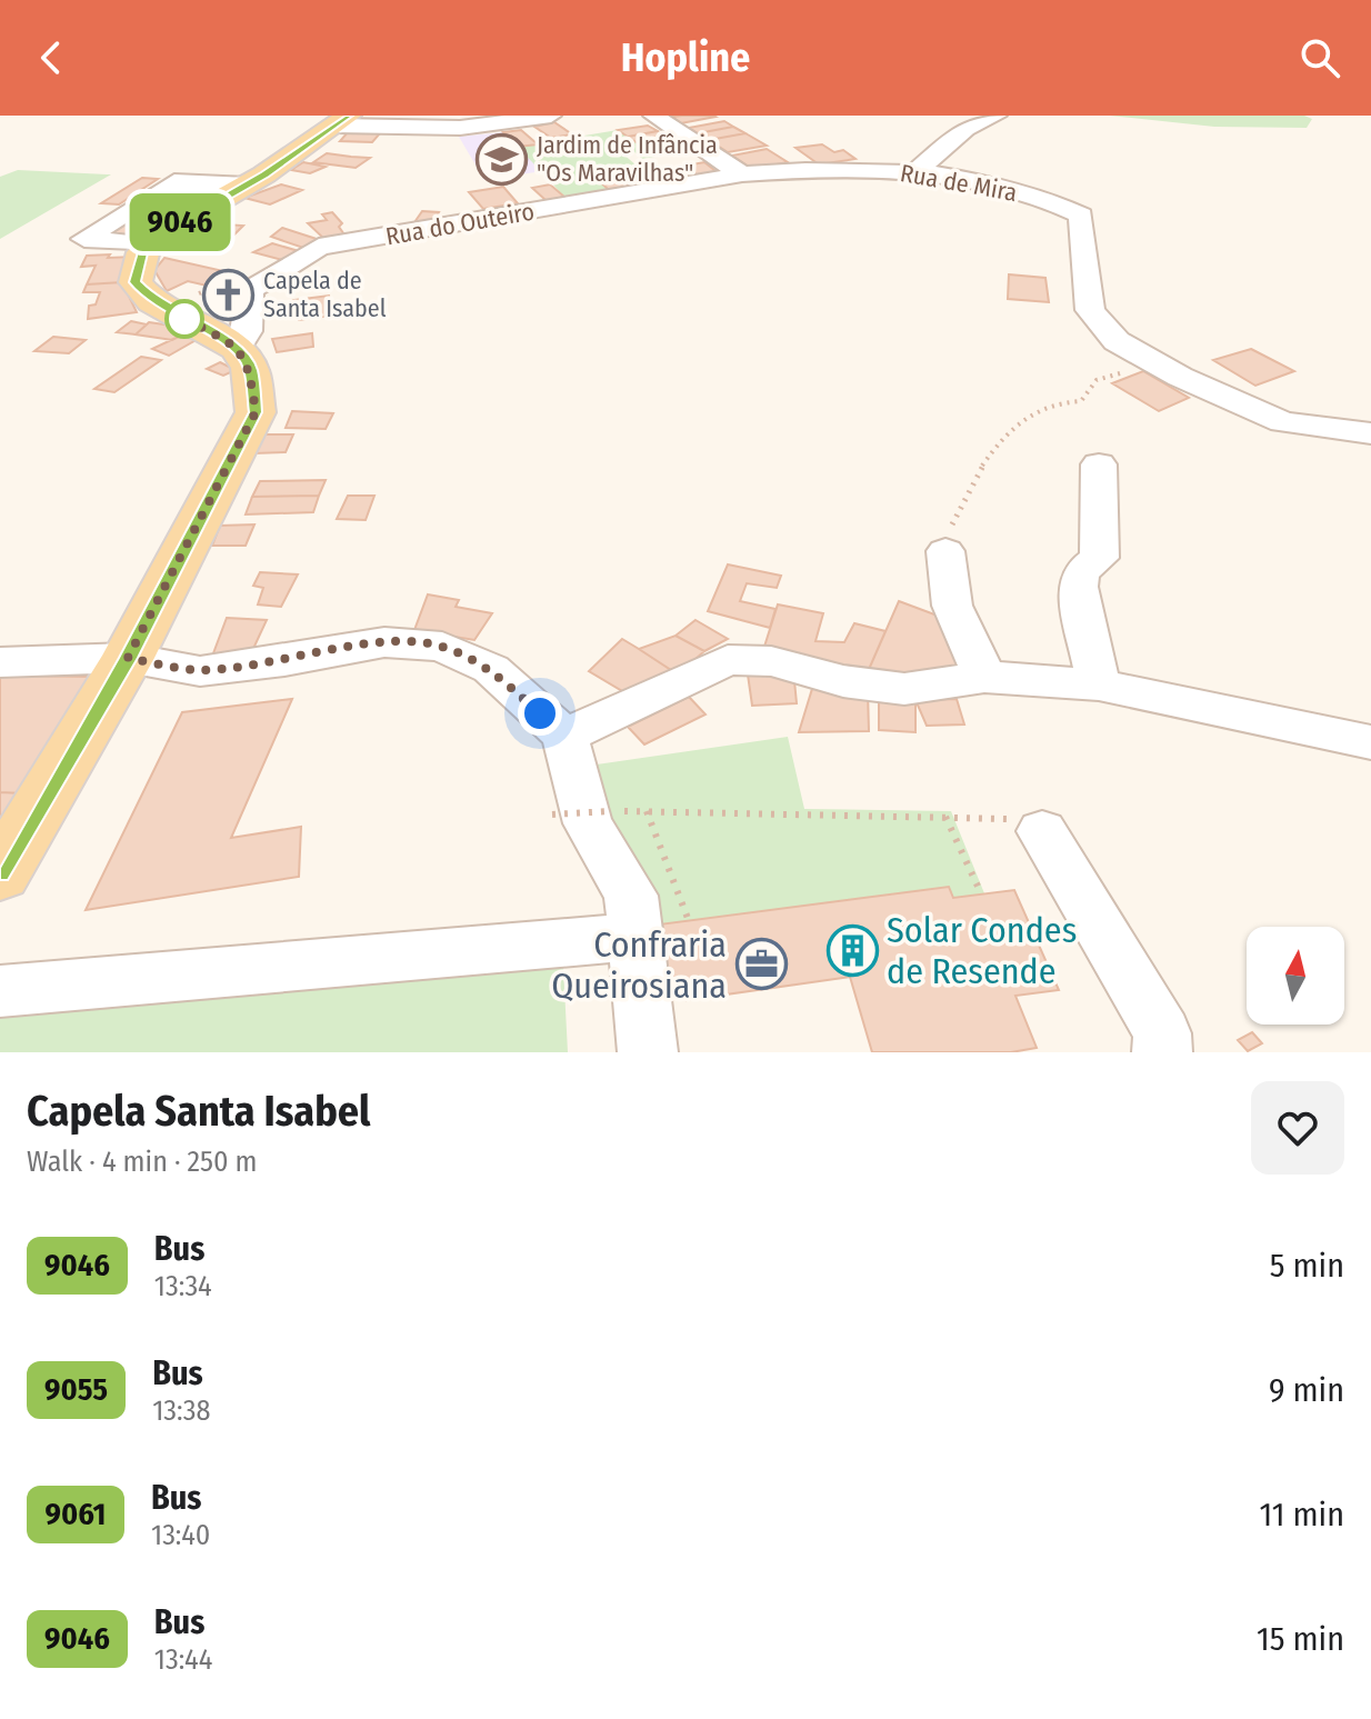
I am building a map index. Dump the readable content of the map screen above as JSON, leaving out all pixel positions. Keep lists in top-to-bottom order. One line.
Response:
{"streets":{"street":["Rua de Mira","Rua do Outeiro"]},"crossings":[["Rua de Mira","Rua do Outeiro"]],"places":{"school or university":["Jardim de Infância \"Os Maravilhas\""],"church":["Capela de Santa Isabel"],"building":["Solar Condes de Resende"],"office":["Confraria Queirosiana"]},"lines":["bus line 9046"],"north":"top","page":{"header":"Hopline","on_map":"9046","heading":["Capela Santa Isabel","Walk · 4 min · 250 m"],"list":[{"mark":"9046","name":"Bus","note":"13:34","value":"5 min"},{"mark":"9055","name":"Bus","note":"13:38","value":"9 min"},{"mark":"9061","name":"Bus","note":"13:40","value":"11 min"},{"mark":"9046","name":"Bus","note":"13:44","value":"15 min"}]}}
